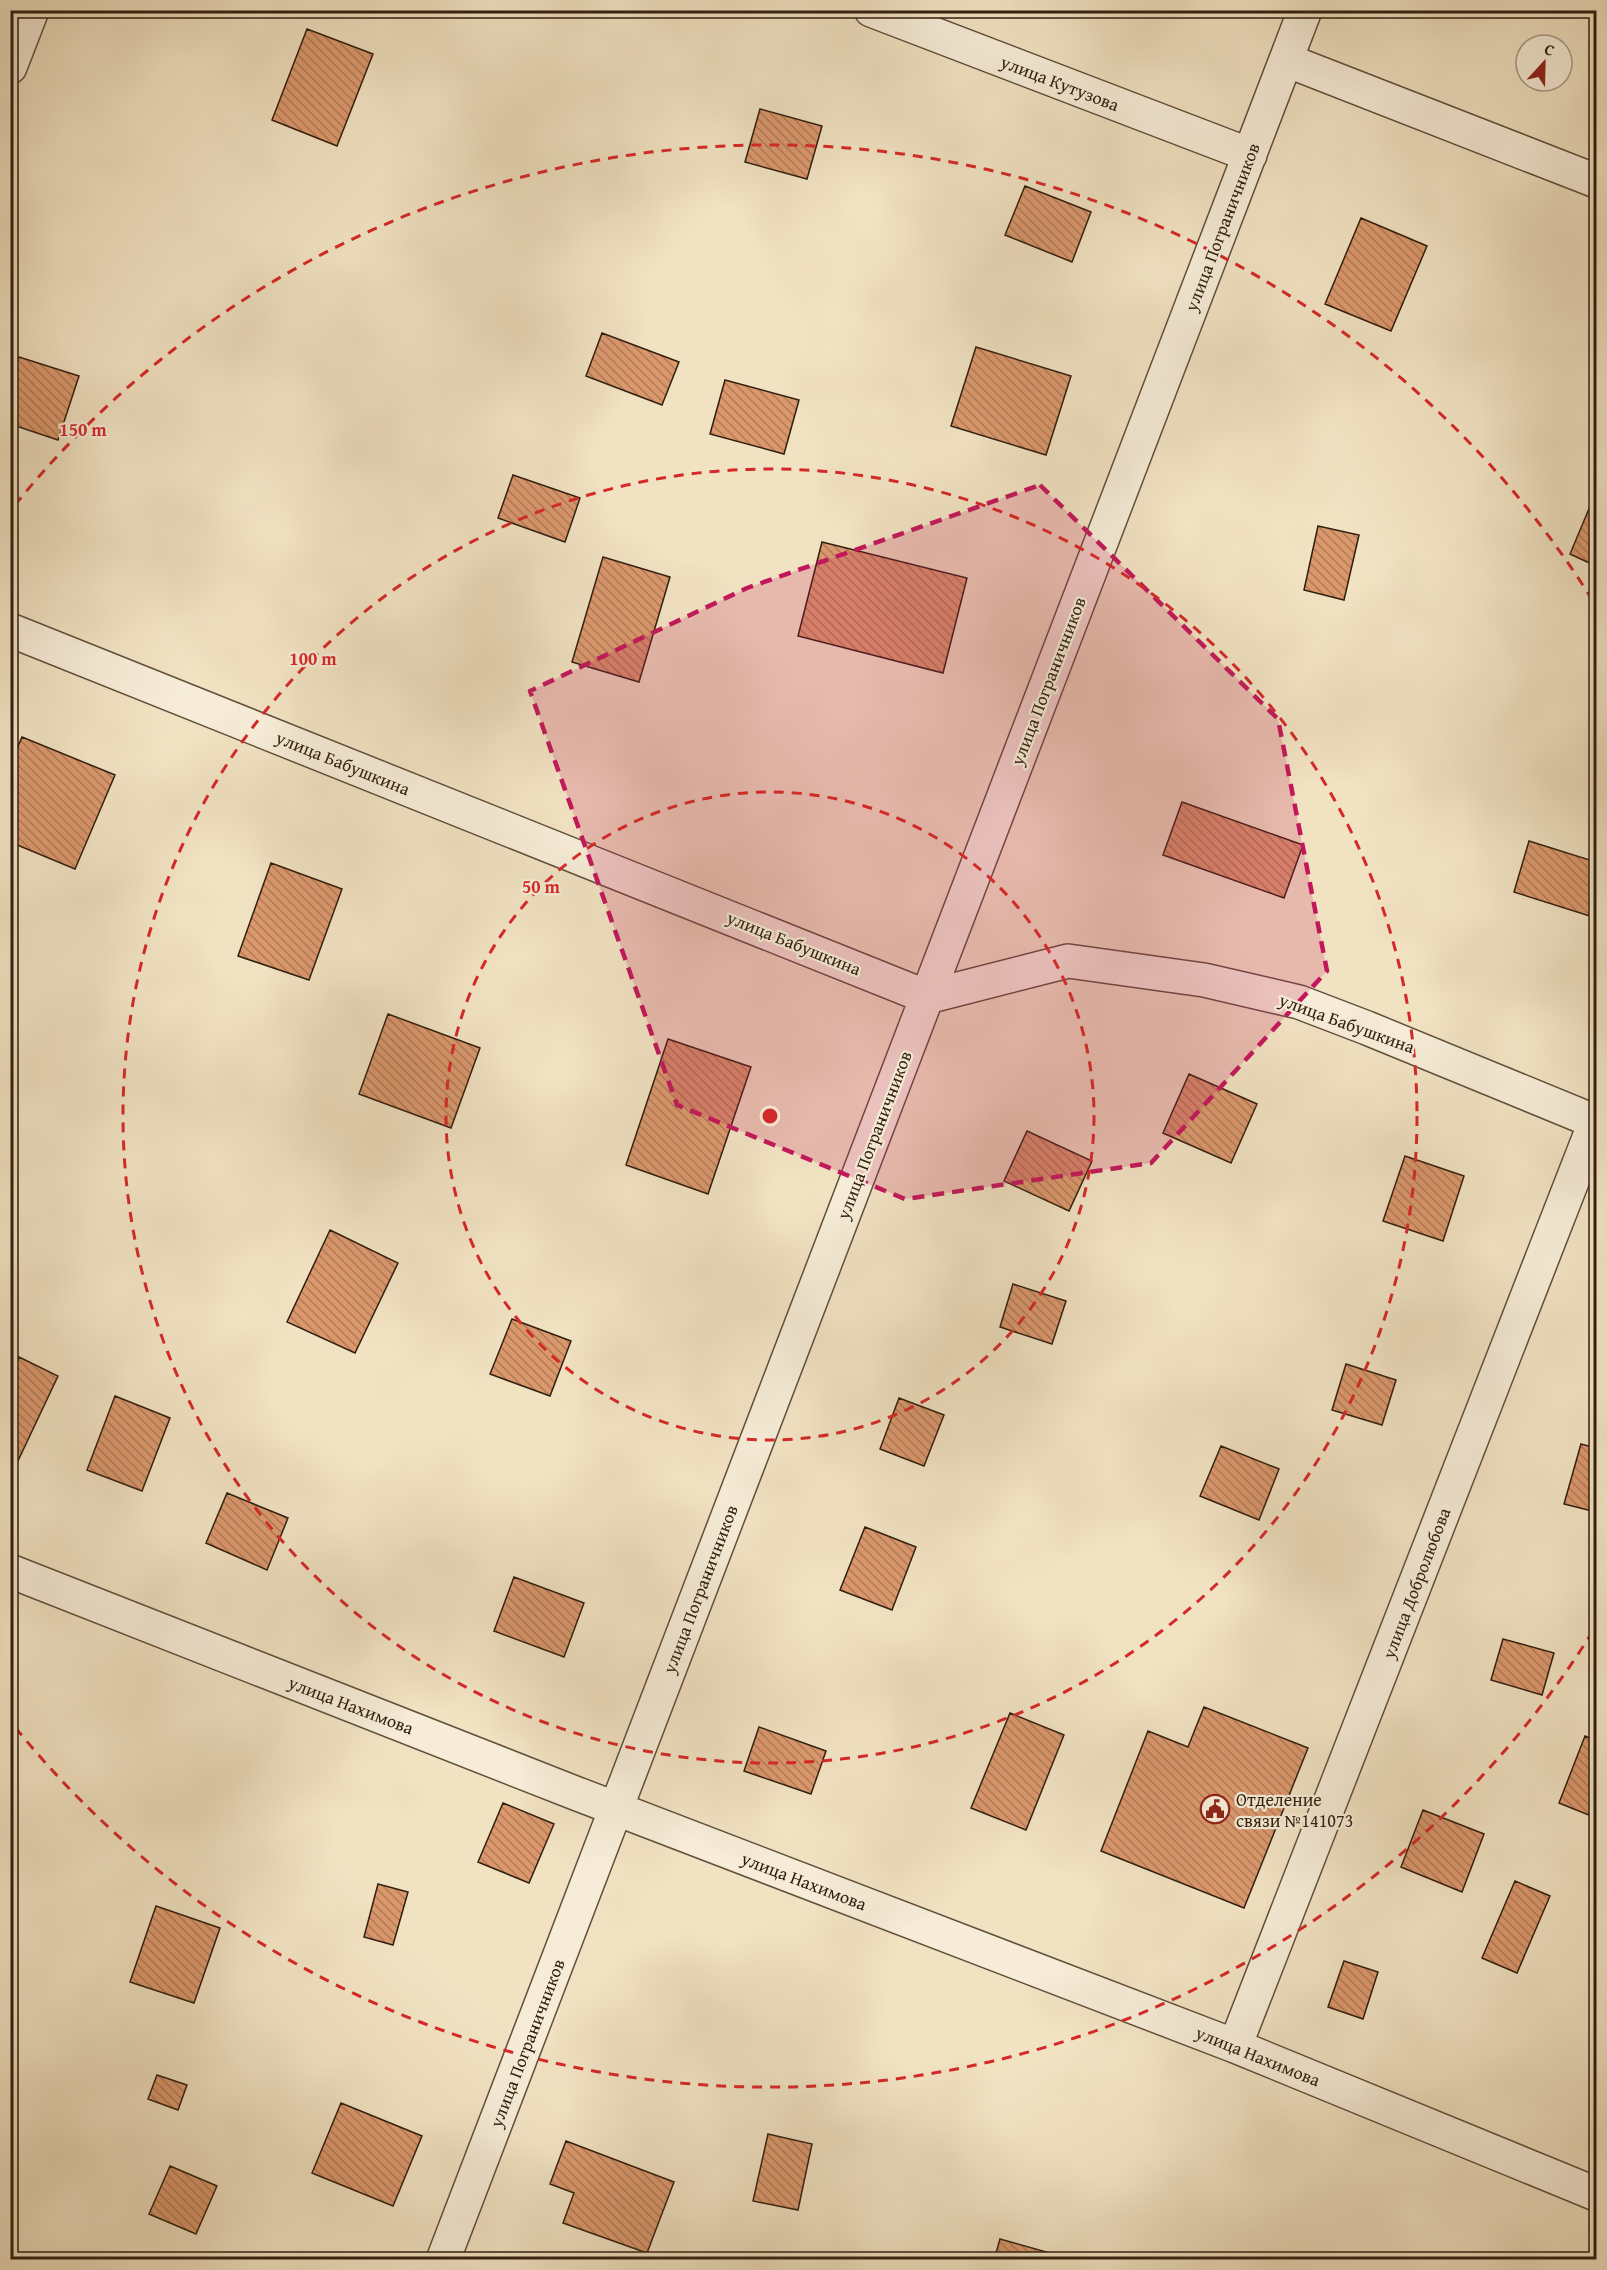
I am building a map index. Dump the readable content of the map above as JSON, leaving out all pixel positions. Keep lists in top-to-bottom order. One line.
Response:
{"streets":{"street":["улица Кутузова","улица Пограничников","улица Бабушкина","улица Добролюбова","улица Нахимова"]},"crossings":[["улица Кутузова","улица Пограничников"],["улица Пограничников","улица Бабушкина"],["улица Пограничников","улица Нахимова"],["улица Бабушкина","улица Добролюбова"],["улица Добролюбова","улица Нахимова"]],"places":{"public building":["Отделение связи №141073"]},"north":"top","rings":["150 m","100 m","50 m"]}
